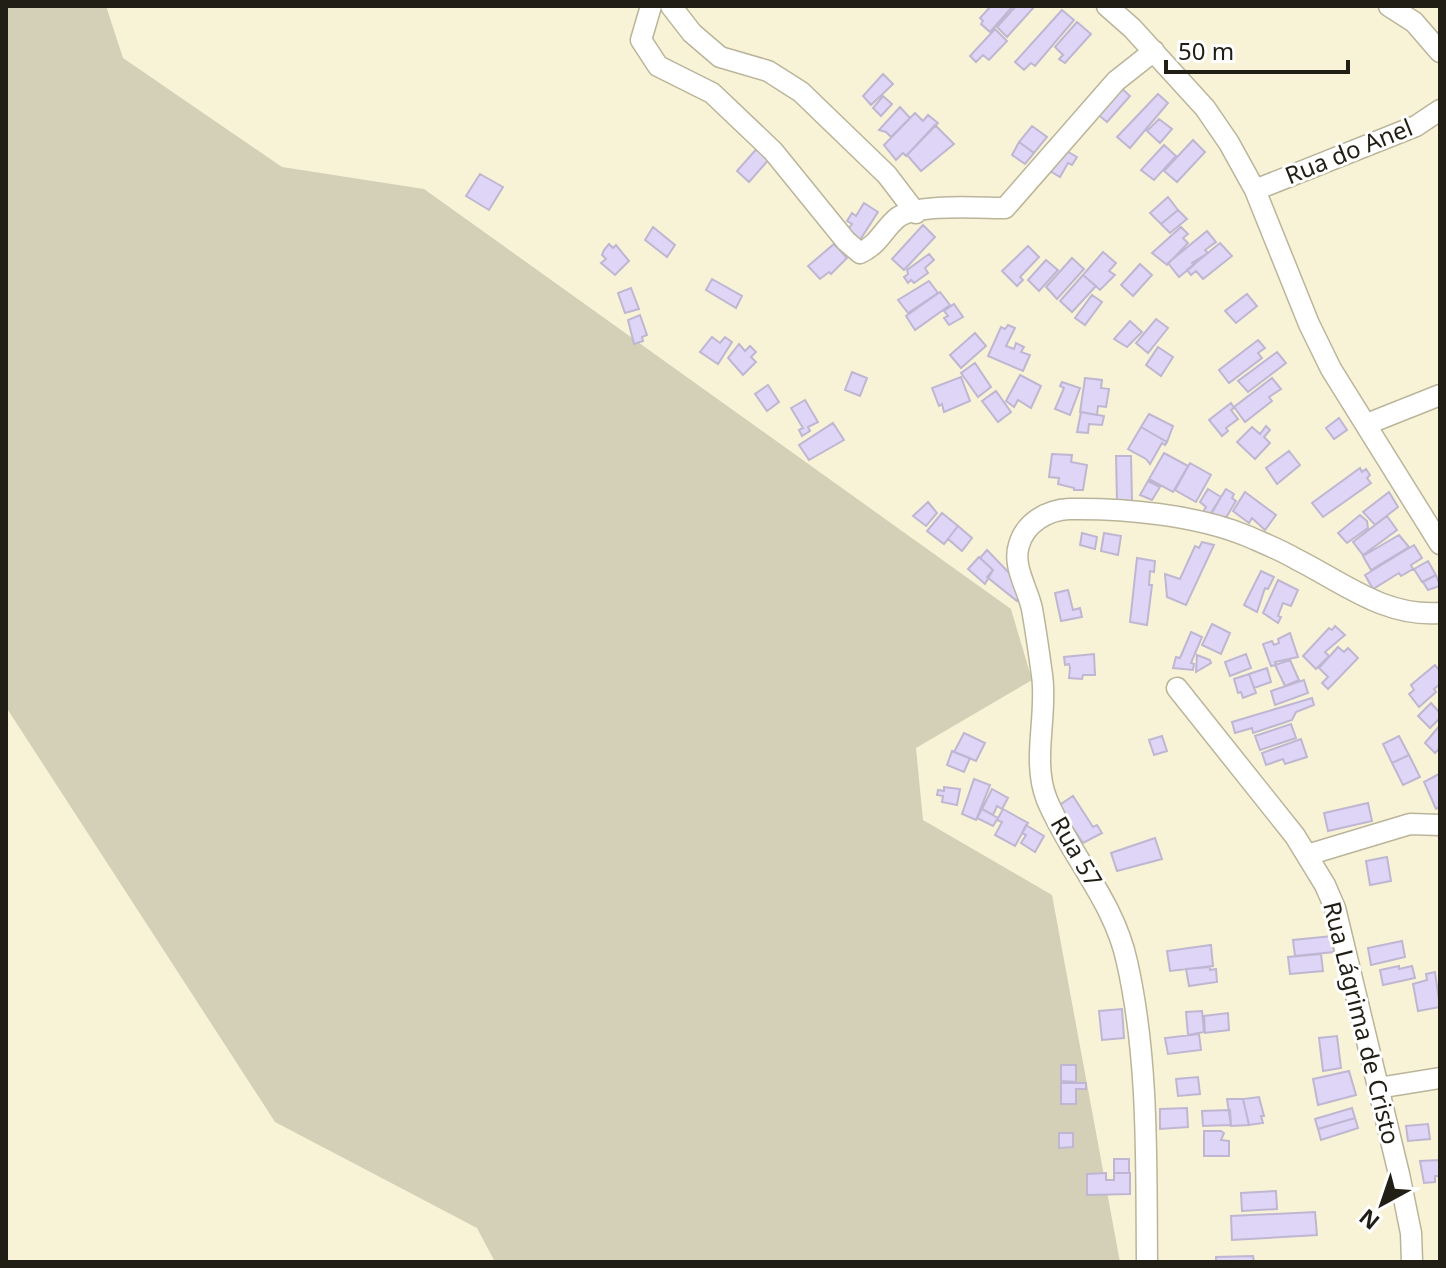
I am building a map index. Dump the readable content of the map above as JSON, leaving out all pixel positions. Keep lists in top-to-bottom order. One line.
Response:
{"streets":{"street":["Rua do Anel","Rua 57","Rua Lágrima de Cristo"]},"scale_bar":"50 m","north":"bottom left"}
